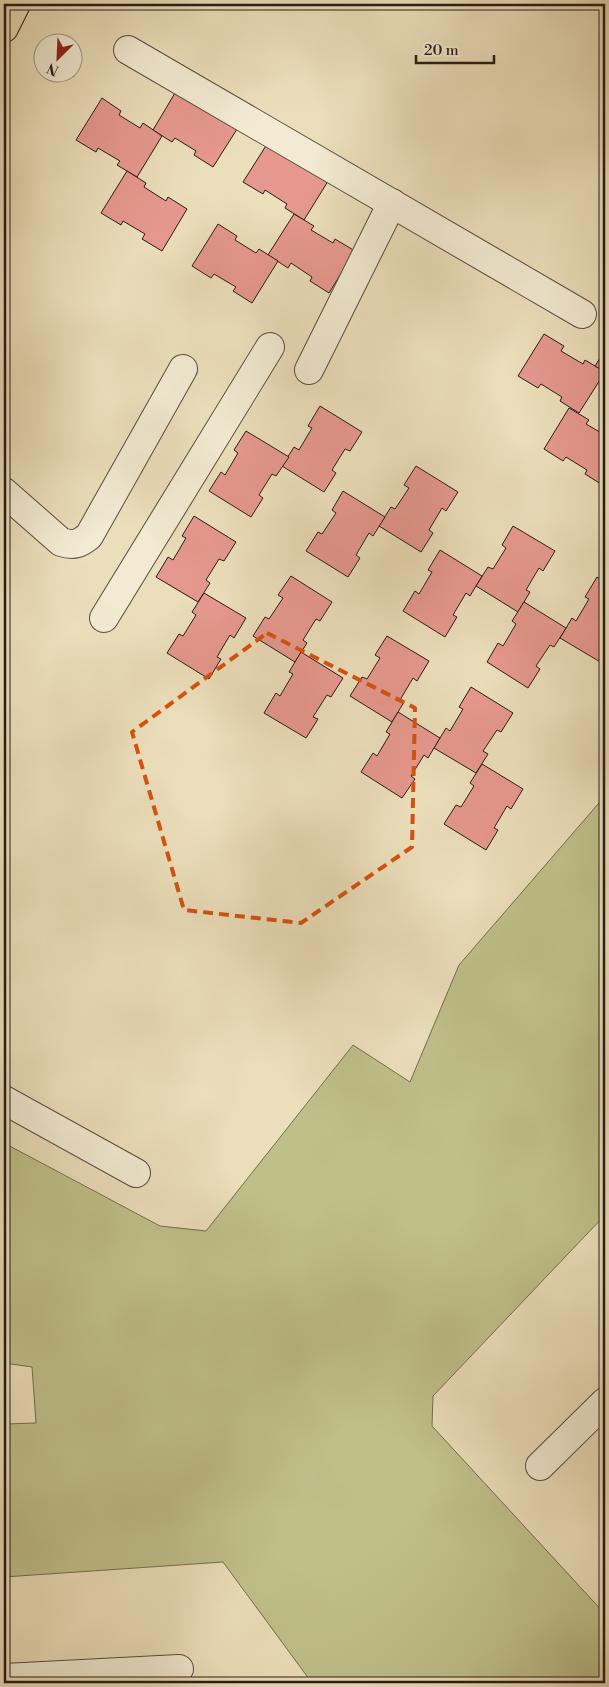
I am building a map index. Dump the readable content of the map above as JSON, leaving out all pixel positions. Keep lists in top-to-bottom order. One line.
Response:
{"scale_bar":"20 m","north":"bottom left"}
